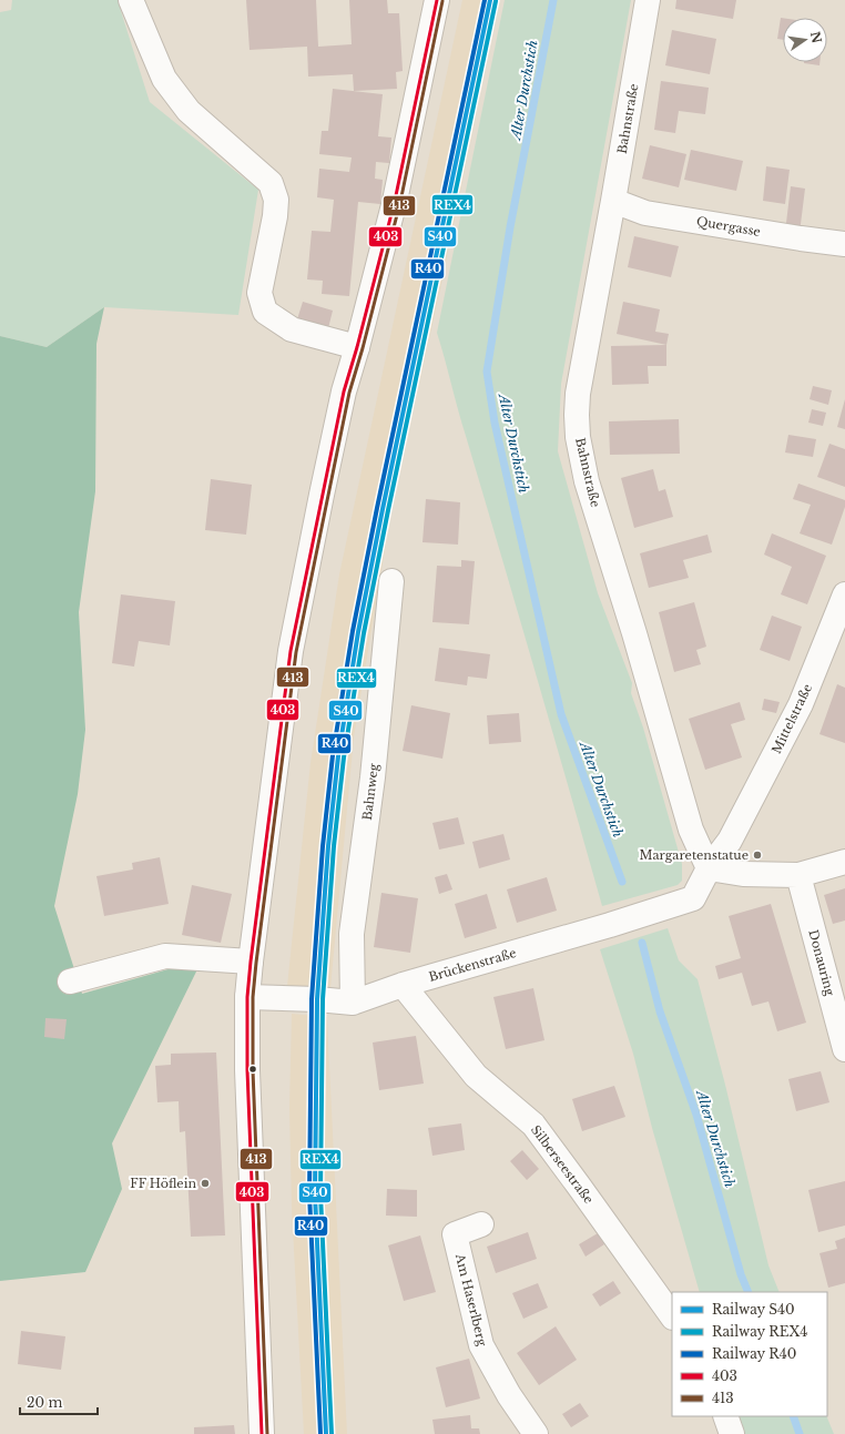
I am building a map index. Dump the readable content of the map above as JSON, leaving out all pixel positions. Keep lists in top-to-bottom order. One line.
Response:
{"streets":{"street":["Bahnstraße","Quergasse","Mittelstraße","Bahnweg","Donauring","Brückenstraße","Silberseestraße","Am Haserlberg"]},"crossings":[["Bahnstraße","Quergasse"],["Bahnstraße","Mittelstraße"],["Mittelstraße","Brückenstraße"],["Bahnweg","Brückenstraße"],["Brückenstraße","Silberseestraße"]],"water":["Alter Durchstich"],"places":["Margaretenstatue","FF Höflein"],"lines":["rail line S40","rail line R40","transit line 403","rail line REX4","transit line 413"],"legend":["Railway S40","Railway REX4","Railway R40","403","413"],"scale_bar":"20 m","north":"right"}
